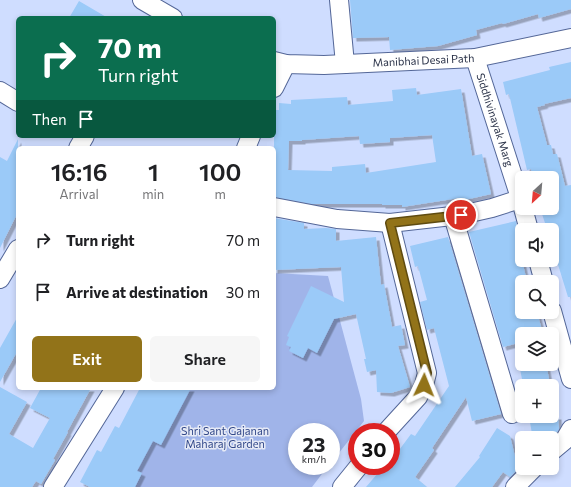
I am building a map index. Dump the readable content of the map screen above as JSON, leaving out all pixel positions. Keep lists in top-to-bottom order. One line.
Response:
{"streets":{"street":["Manibhai Desai Path","Siddhivinayak Marg"]},"crossings":[["Manibhai Desai Path","Siddhivinayak Marg"]],"parks":["Shri Sant Gajanan Maharaj Garden"],"north":"bottom left","page":{"turn":["70 m","Turn right"],"then":"Then","eta":["16:16","Arrival","1","min","100","m"],"map_buttons":["+","−"],"list":[{"name":"Turn right","value":"70 m"},{"name":"Arrive at destination","value":"30 m"}],"buttons":["Exit","Share"],"speed":"23 km/h","limit":"30"}}
